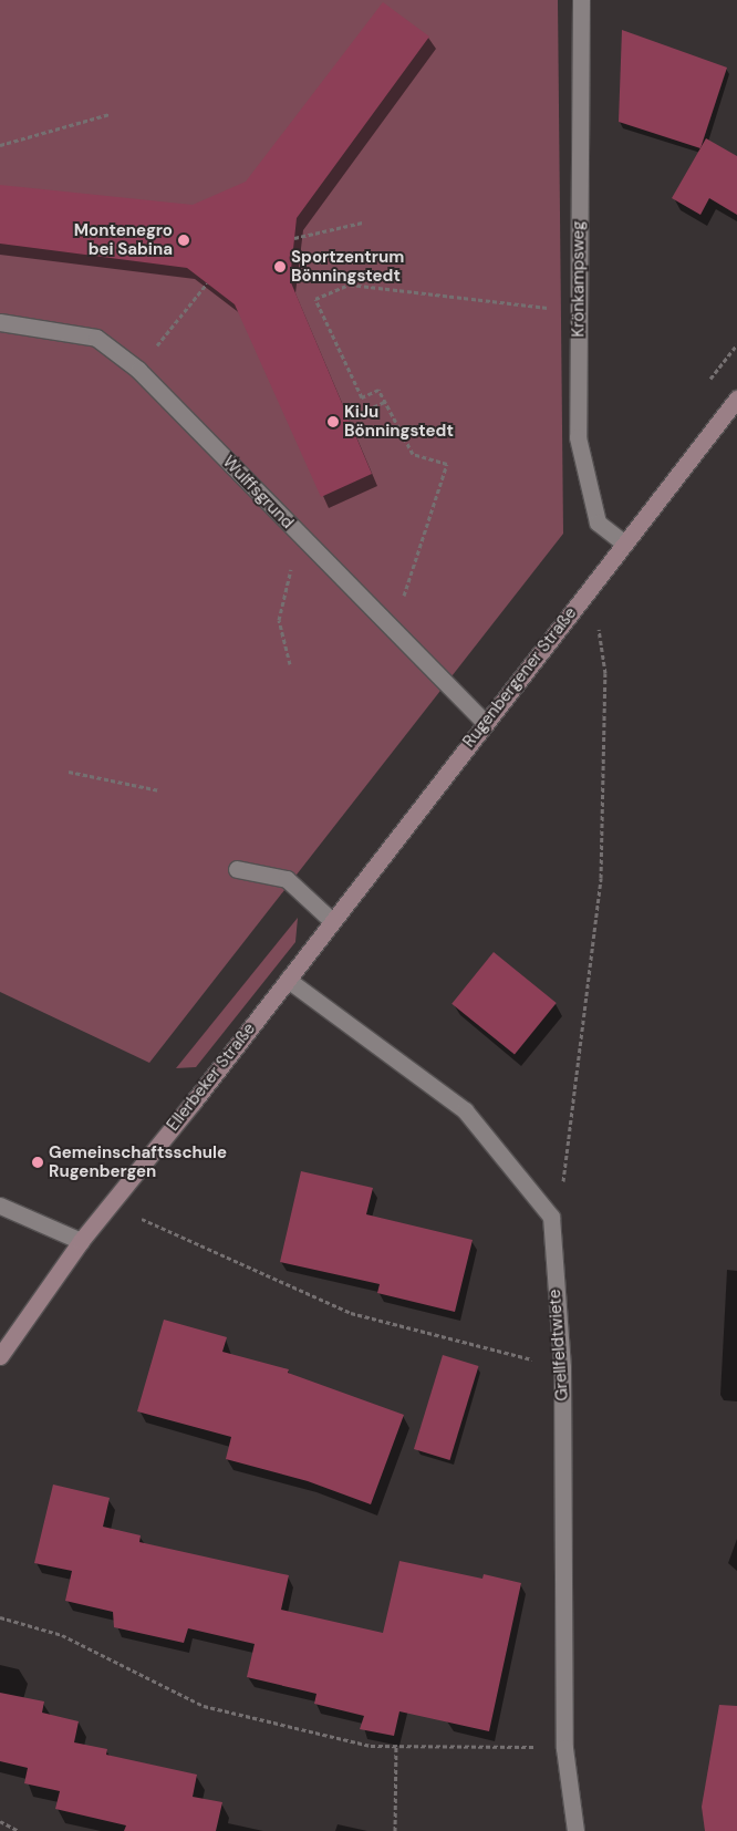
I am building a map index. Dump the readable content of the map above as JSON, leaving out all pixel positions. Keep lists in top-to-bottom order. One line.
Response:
{"streets":{"main road":["Rugenbergener Straße","Ellerbeker Straße"],"street":["Krönkampsweg","Wulffsgrund","Grellfeldtwiete"]},"crossings":[["Krönkampsweg","Rugenbergener Straße"],["Wulffsgrund","Rugenbergener Straße"],["Rugenbergener Straße","Ellerbeker Straße"],["Ellerbeker Straße","Grellfeldtwiete"]],"places":["Montenegro bei Sabina","Sportzentrum Bönningstedt","KiJu Bönningstedt","Gemeinschaftsschule Rugenbergen"]}
